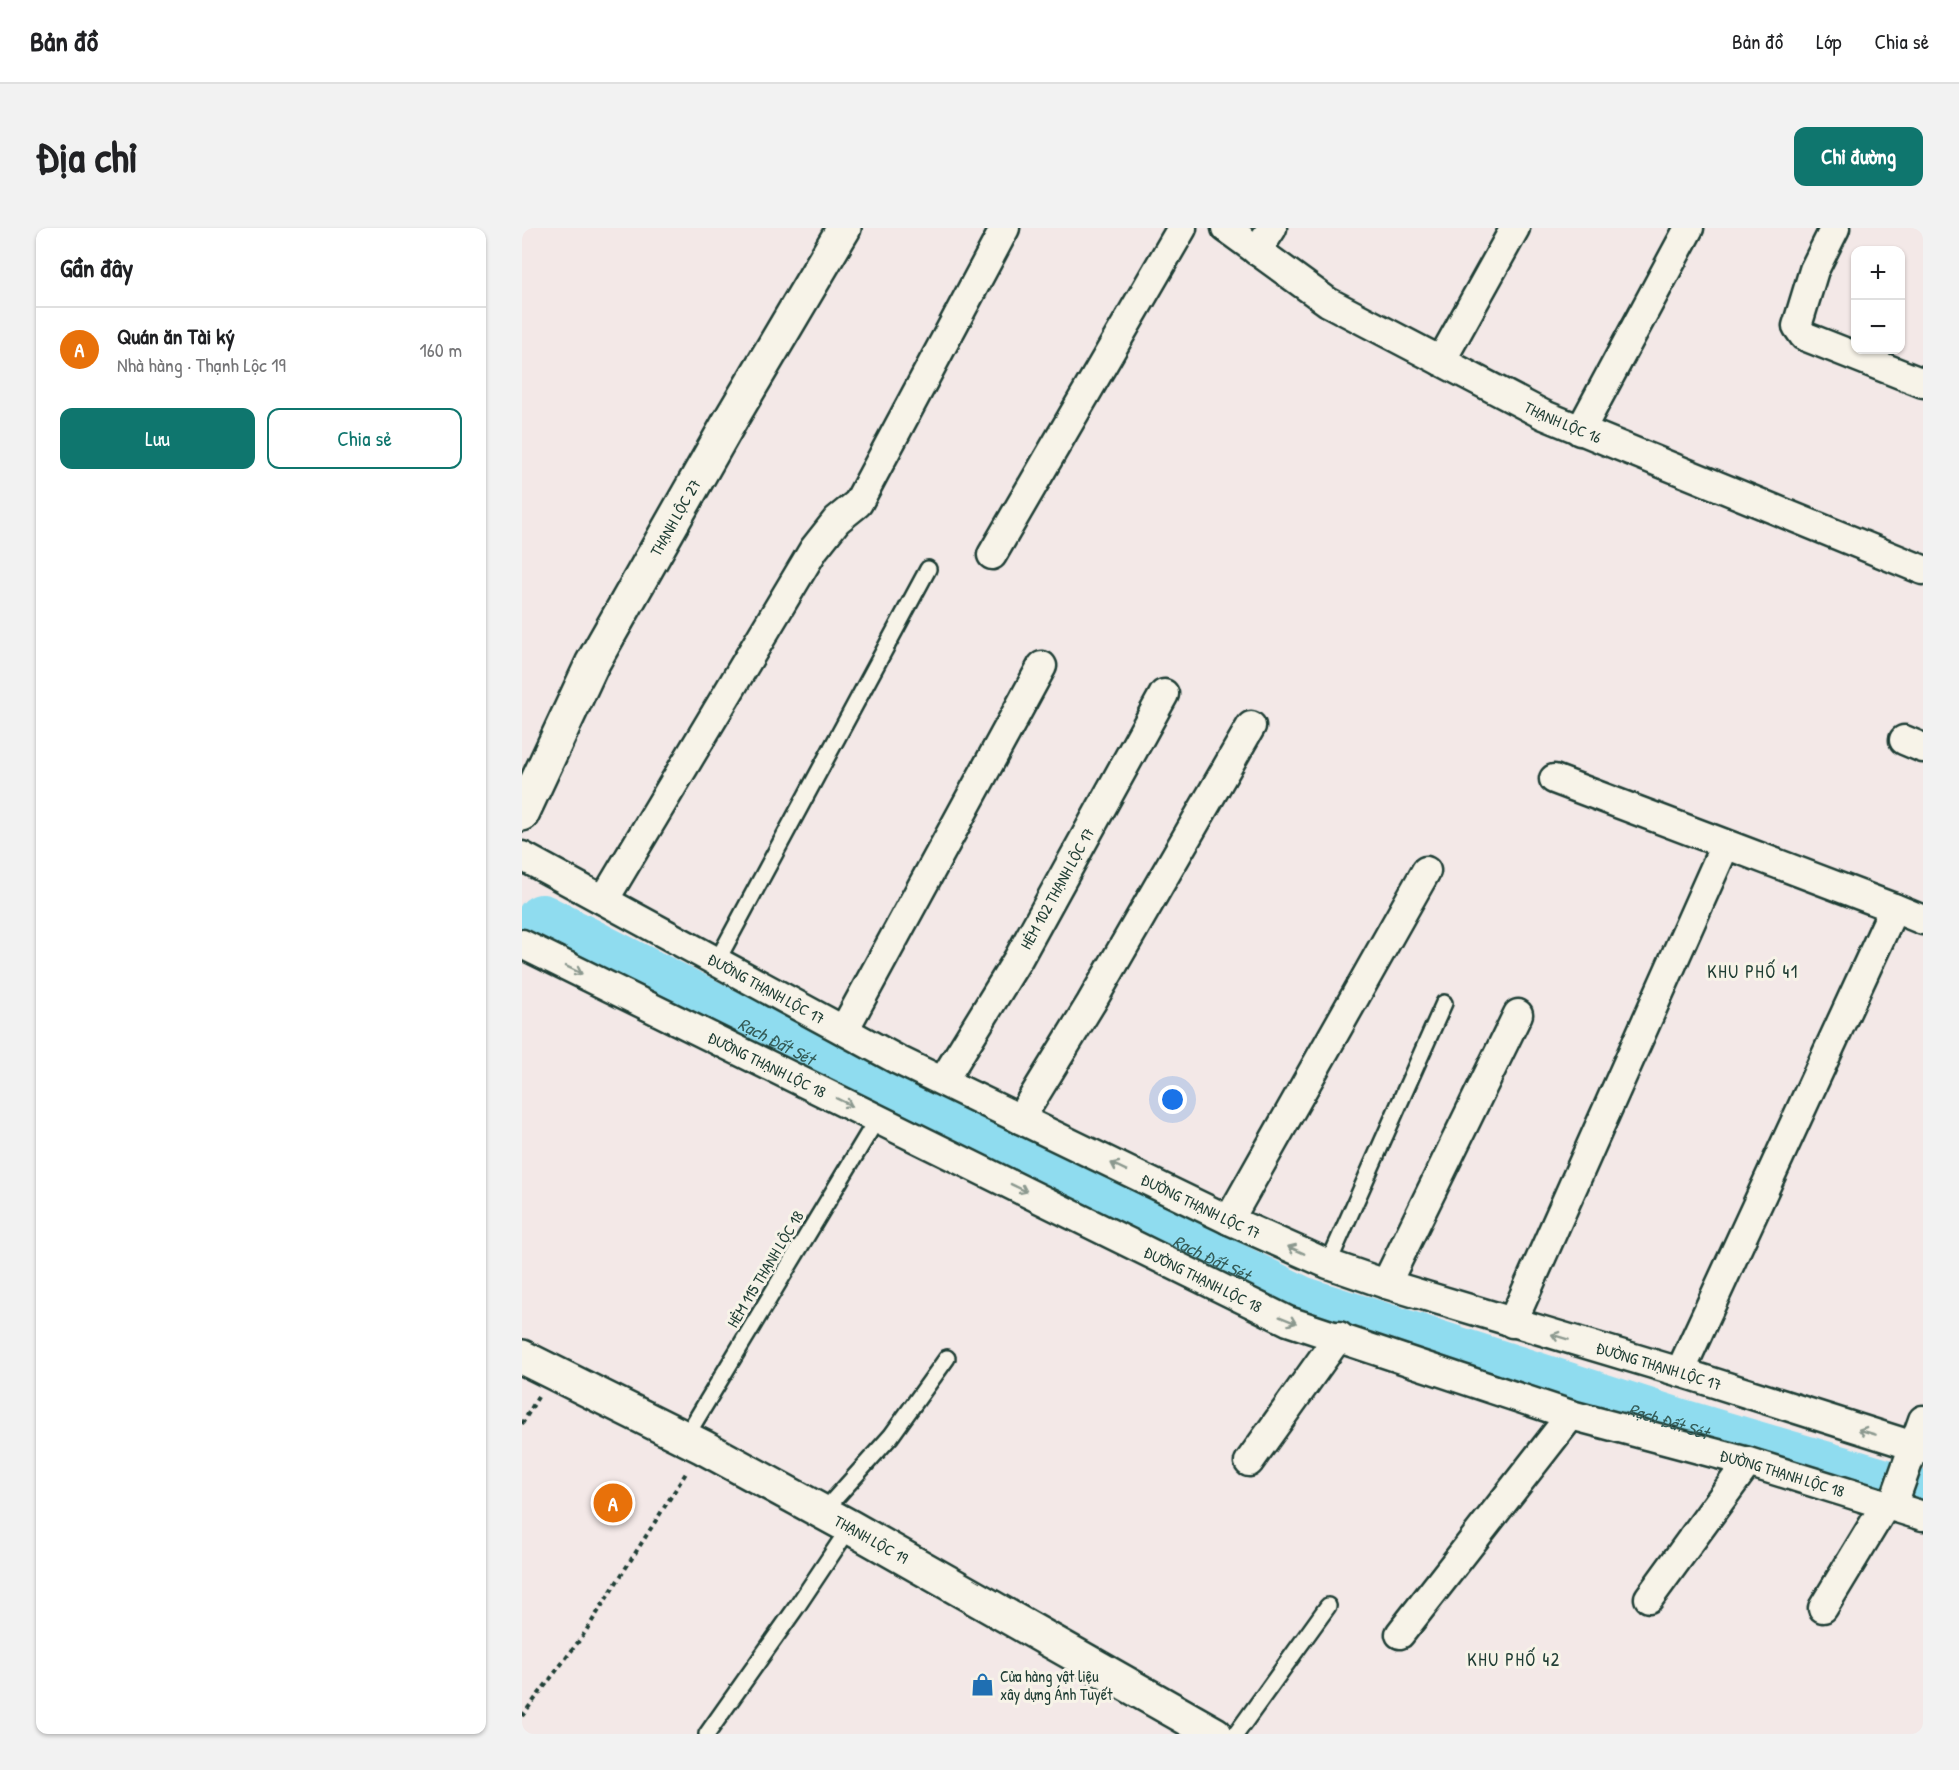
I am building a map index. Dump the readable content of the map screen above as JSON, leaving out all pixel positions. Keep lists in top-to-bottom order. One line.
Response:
{"streets":{"street":["THẠNH LỘC 16","THẠNH LỘC 27","HẺM 102 THẠNH LỘC 17","ĐƯỜNG THẠNH LỘC 17","ĐƯỜNG THẠNH LỘC 18","THẠNH LỘC 19"],"lane":["HẺM 115 THẠNH LỘC 18"]},"crossings":[["HẺM 102 THẠNH LỘC 17","ĐƯỜNG THẠNH LỘC 17"],["ĐƯỜNG THẠNH LỘC 18","HẺM 115 THẠNH LỘC 18"],["HẺM 115 THẠNH LỘC 18","THẠNH LỘC 19"]],"one_way":["ĐƯỜNG THẠNH LỘC 17","ĐƯỜNG THẠNH LỘC 18"],"districts":["KHU PHỐ 41","KHU PHỐ 42"],"water":["Rạch Đất Sét"],"places":{"shop":["Cửa hàng vật liệu xây dựng Ánh Tuyết"]},"page":{"header":"Bản đồ","nav":["Bản đồ","Lớp","Chia sẻ"],"buttons":["Chỉ đường",["Lưu","Chia sẻ"]],"title":"Địa chỉ","heading":"Gần đây","map_buttons":["+","−"],"list":[{"mark":"A","name":"Quán ăn Tài ký","note":"Nhà hàng · Thạnh Lộc 19","value":"160 m"}],"pins":"A"}}
